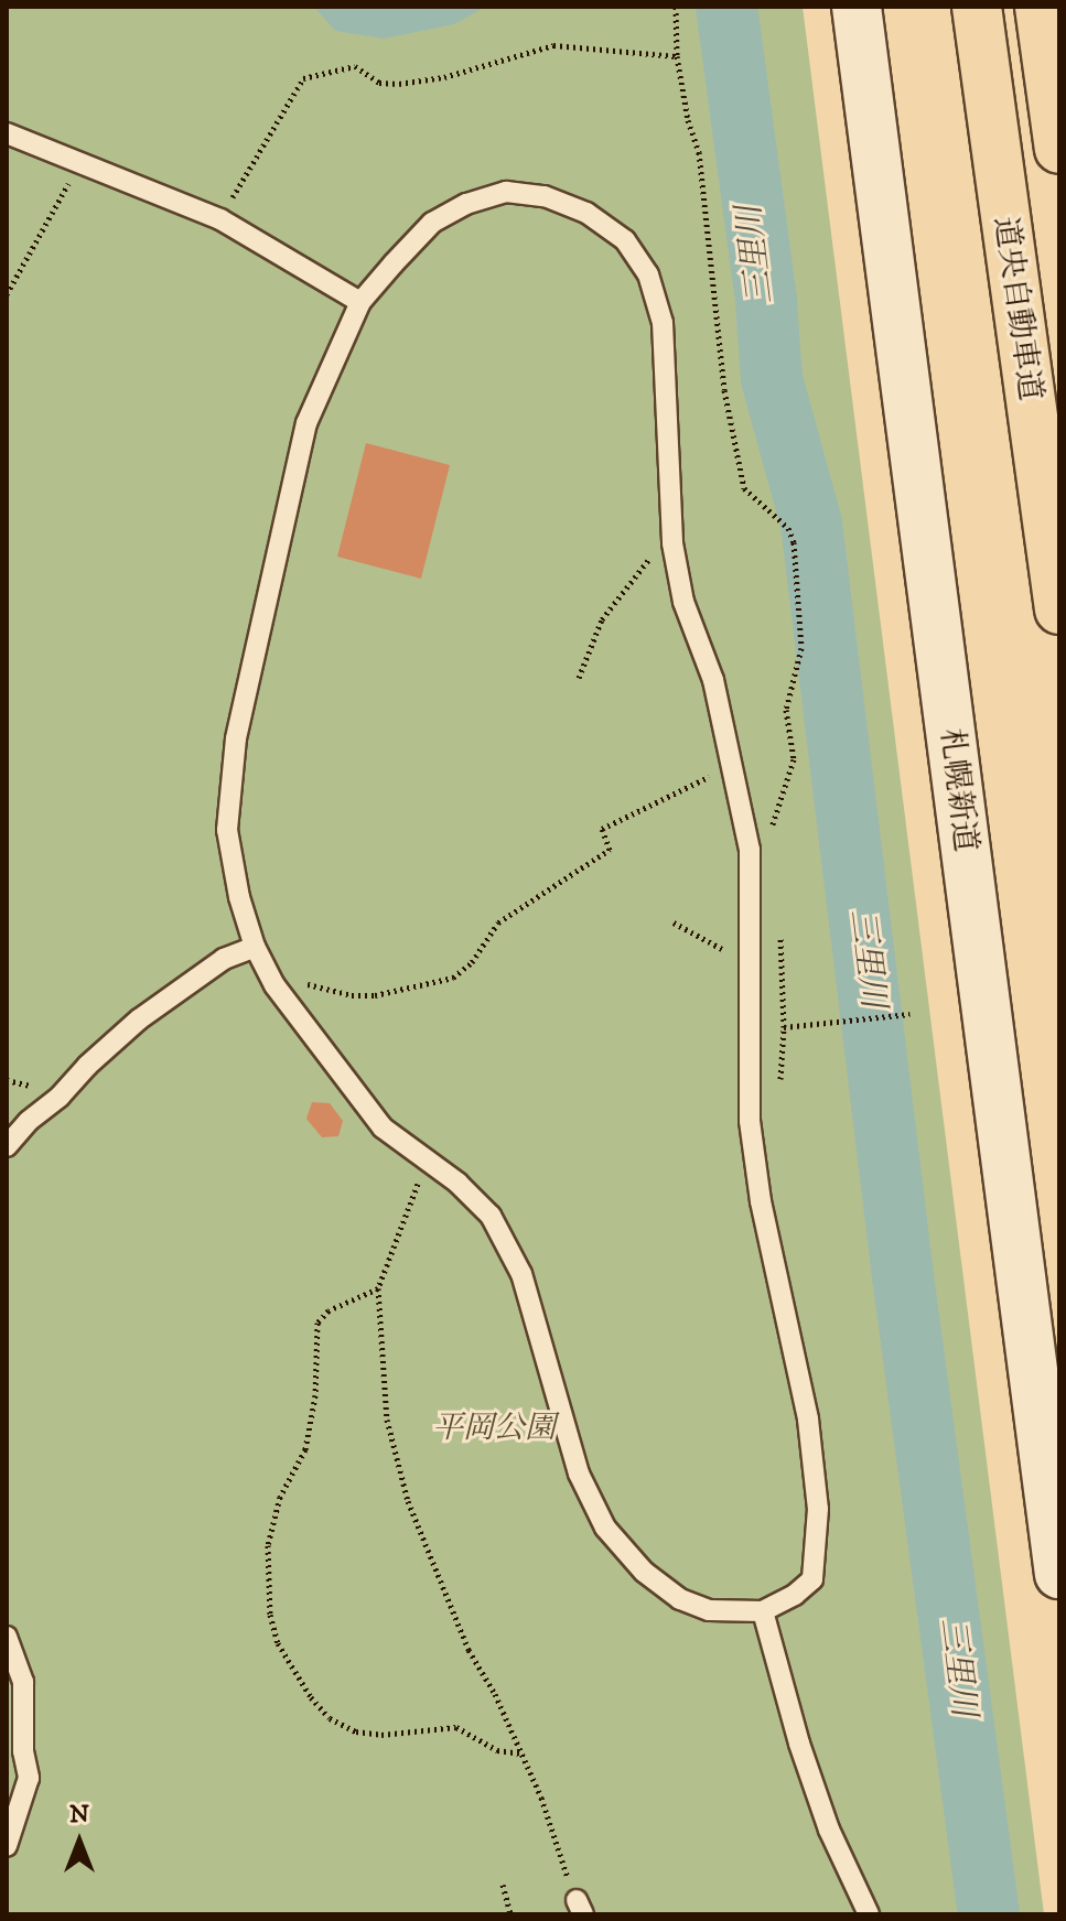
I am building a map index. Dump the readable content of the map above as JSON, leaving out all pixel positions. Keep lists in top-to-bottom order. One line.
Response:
{"streets":{"highway":["道央自動車道"],"street":["札幌新道"]},"water":["三里川"],"parks":["平岡公園"],"north":"top"}
